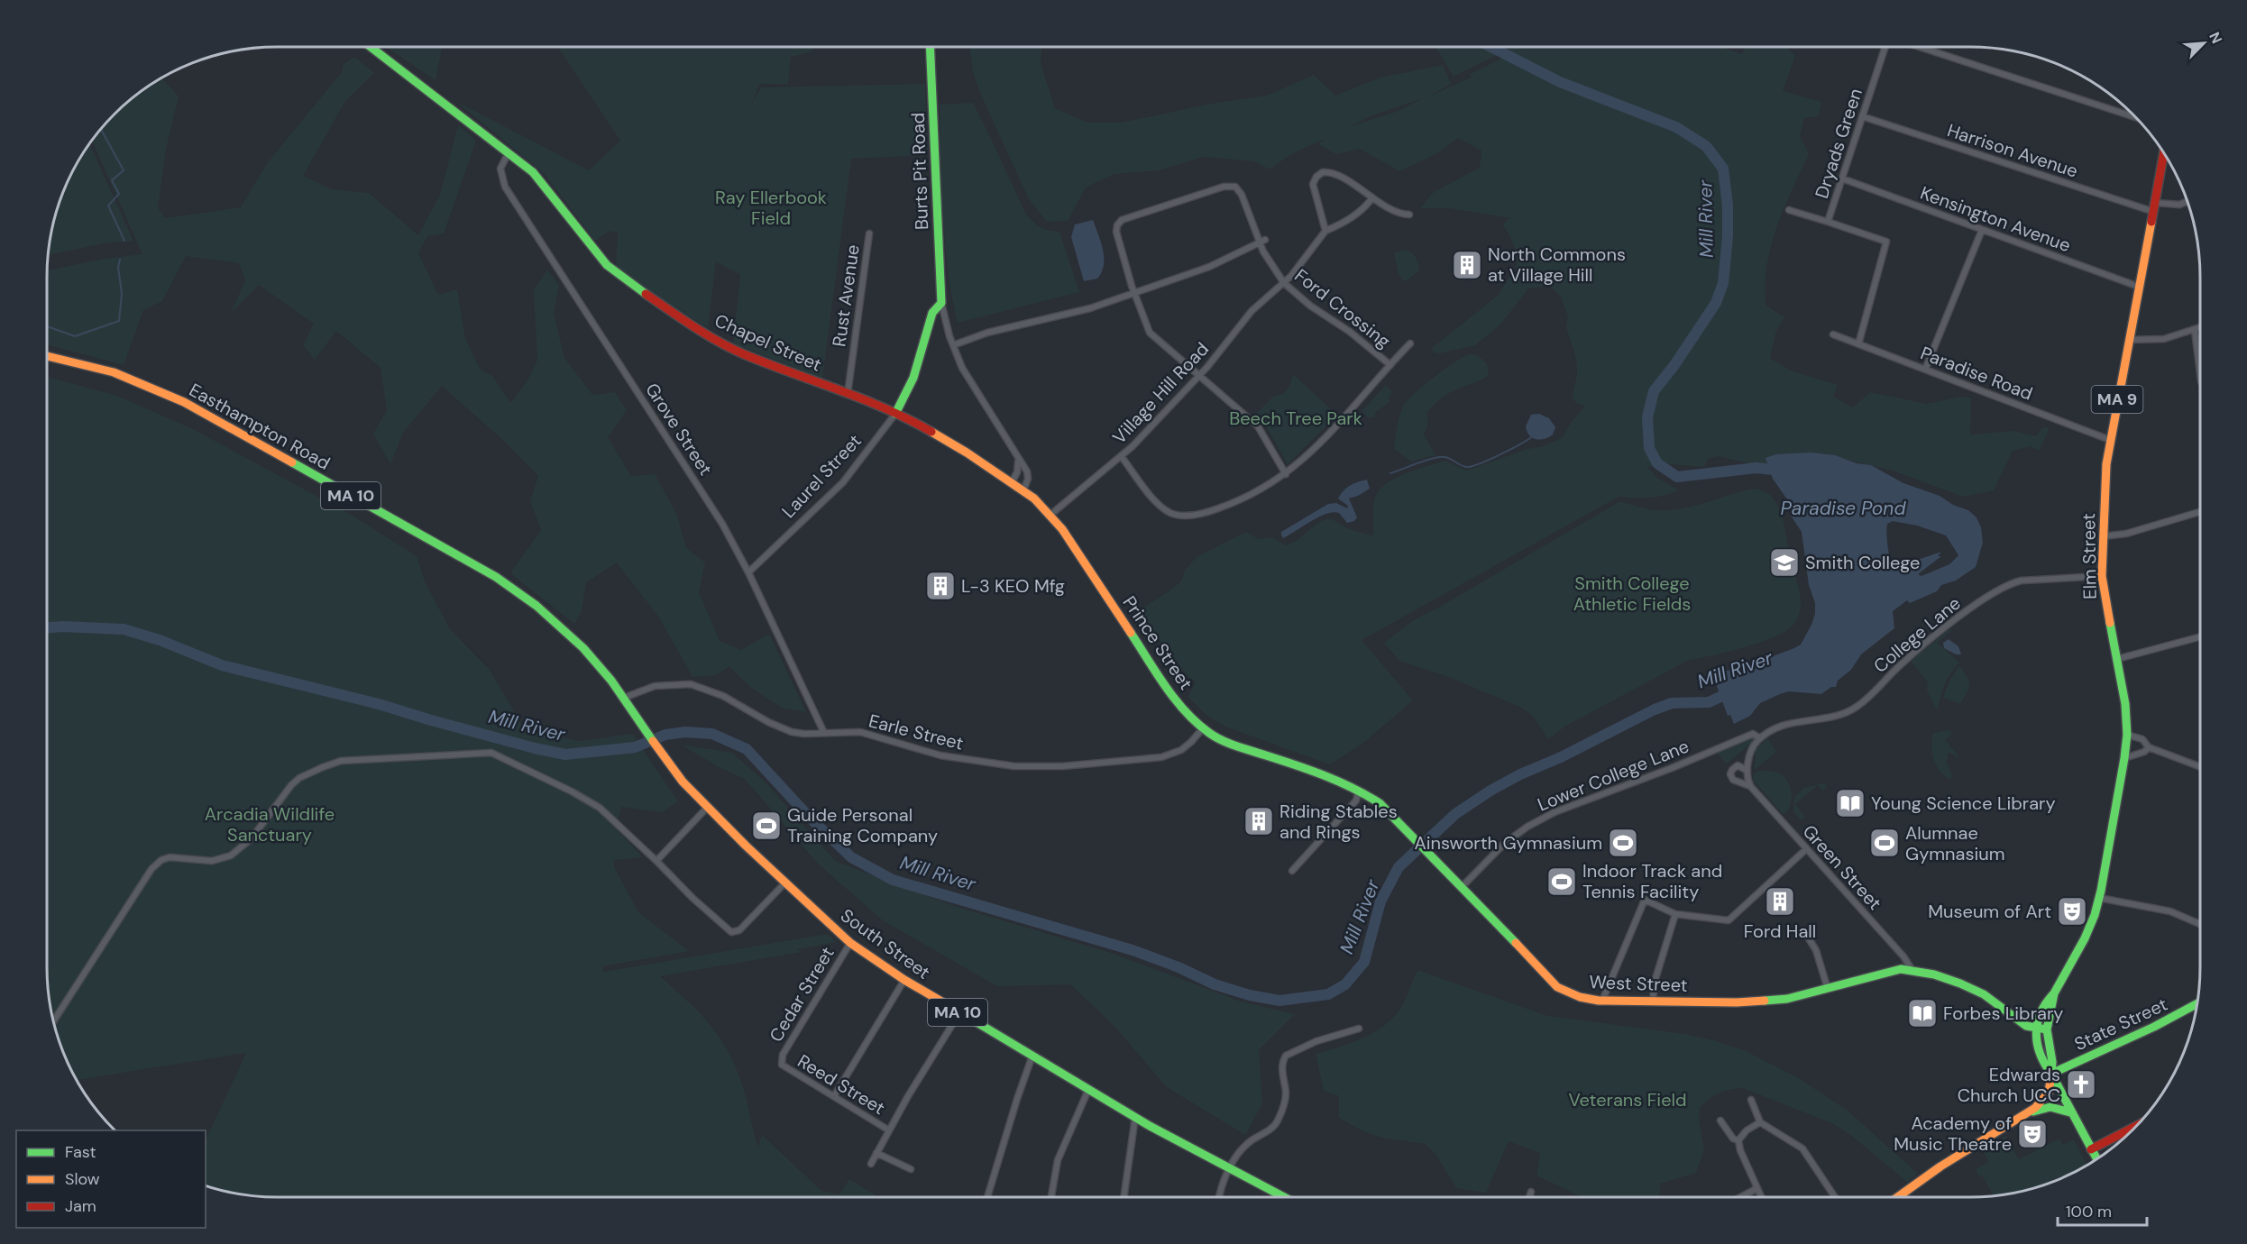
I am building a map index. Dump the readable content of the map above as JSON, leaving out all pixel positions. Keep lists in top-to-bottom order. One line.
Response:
{"streets":{"main road":["Burts Pit Road","Chapel Street","MA 9","Easthampton Road","Laurel Street","MA 10","Elm Street","Prince Street","South Street","West Street","State Street"],"street":["Dryads Green","Harrison Avenue","Kensington Avenue","Rust Avenue","Ford Crossing","Paradise Road","Village Hill Road","Grove Street","College Lane","Earle Street","Lower College Lane","Green Street","Cedar Street","Reed Street"]},"crossings":[["Dryads Green","Harrison Avenue"],["Dryads Green","Kensington Avenue"],["Dryads Green","Paradise Road"],["Harrison Avenue","Elm Street"],["Burts Pit Road","Laurel Street"],["Kensington Avenue","Elm Street"],["Rust Avenue","Chapel Street"],["Ford Crossing","Village Hill Road"],["Chapel Street","Village Hill Road"],["Chapel Street","Grove Street"],["Chapel Street","Laurel Street"],["Chapel Street","Prince Street"],["Paradise Road","Elm Street"],["Village Hill Road","Prince Street"],["MA 9","Elm Street"],["MA 9","West Street"],["MA 9","State Street"],["Easthampton Road","Earle Street"],["Easthampton Road","South Street"],["Grove Street","Laurel Street"],["Grove Street","Earle Street"],["Elm Street","College Lane"],["Elm Street","West Street"],["College Lane","Lower College Lane"],["Prince Street","Earle Street"],["Prince Street","West Street"],["Earle Street","South Street"],["Lower College Lane","West Street"],["Green Street","West Street"],["South Street","Cedar Street"],["Cedar Street","Reed Street"]],"water":["Mill River","Paradise Pond"],"parks":["Ray Ellerbook Field","Beech Tree Park","Smith College Athletic Fields","Arcadia Wildlife Sanctuary","Veterans Field"],"places":{"building":["North Commons at Village Hill","L-3 KEO Mfg","Riding Stables and Rings","Ford Hall"],"school or university":["Smith College"],"library":["Young Science Library","Forbes Library"],"sports":["Guide Personal Training Company","Ainsworth Gymnasium","Alumnae Gymnasium","Indoor Track and Tennis Facility"],"theatre":["Museum of Art","Academy of Music Theatre"],"church":["Edwards Church UCC"]},"legend":["Fast","Slow","Jam"],"scale_bar":"100 m","north":"top right"}
